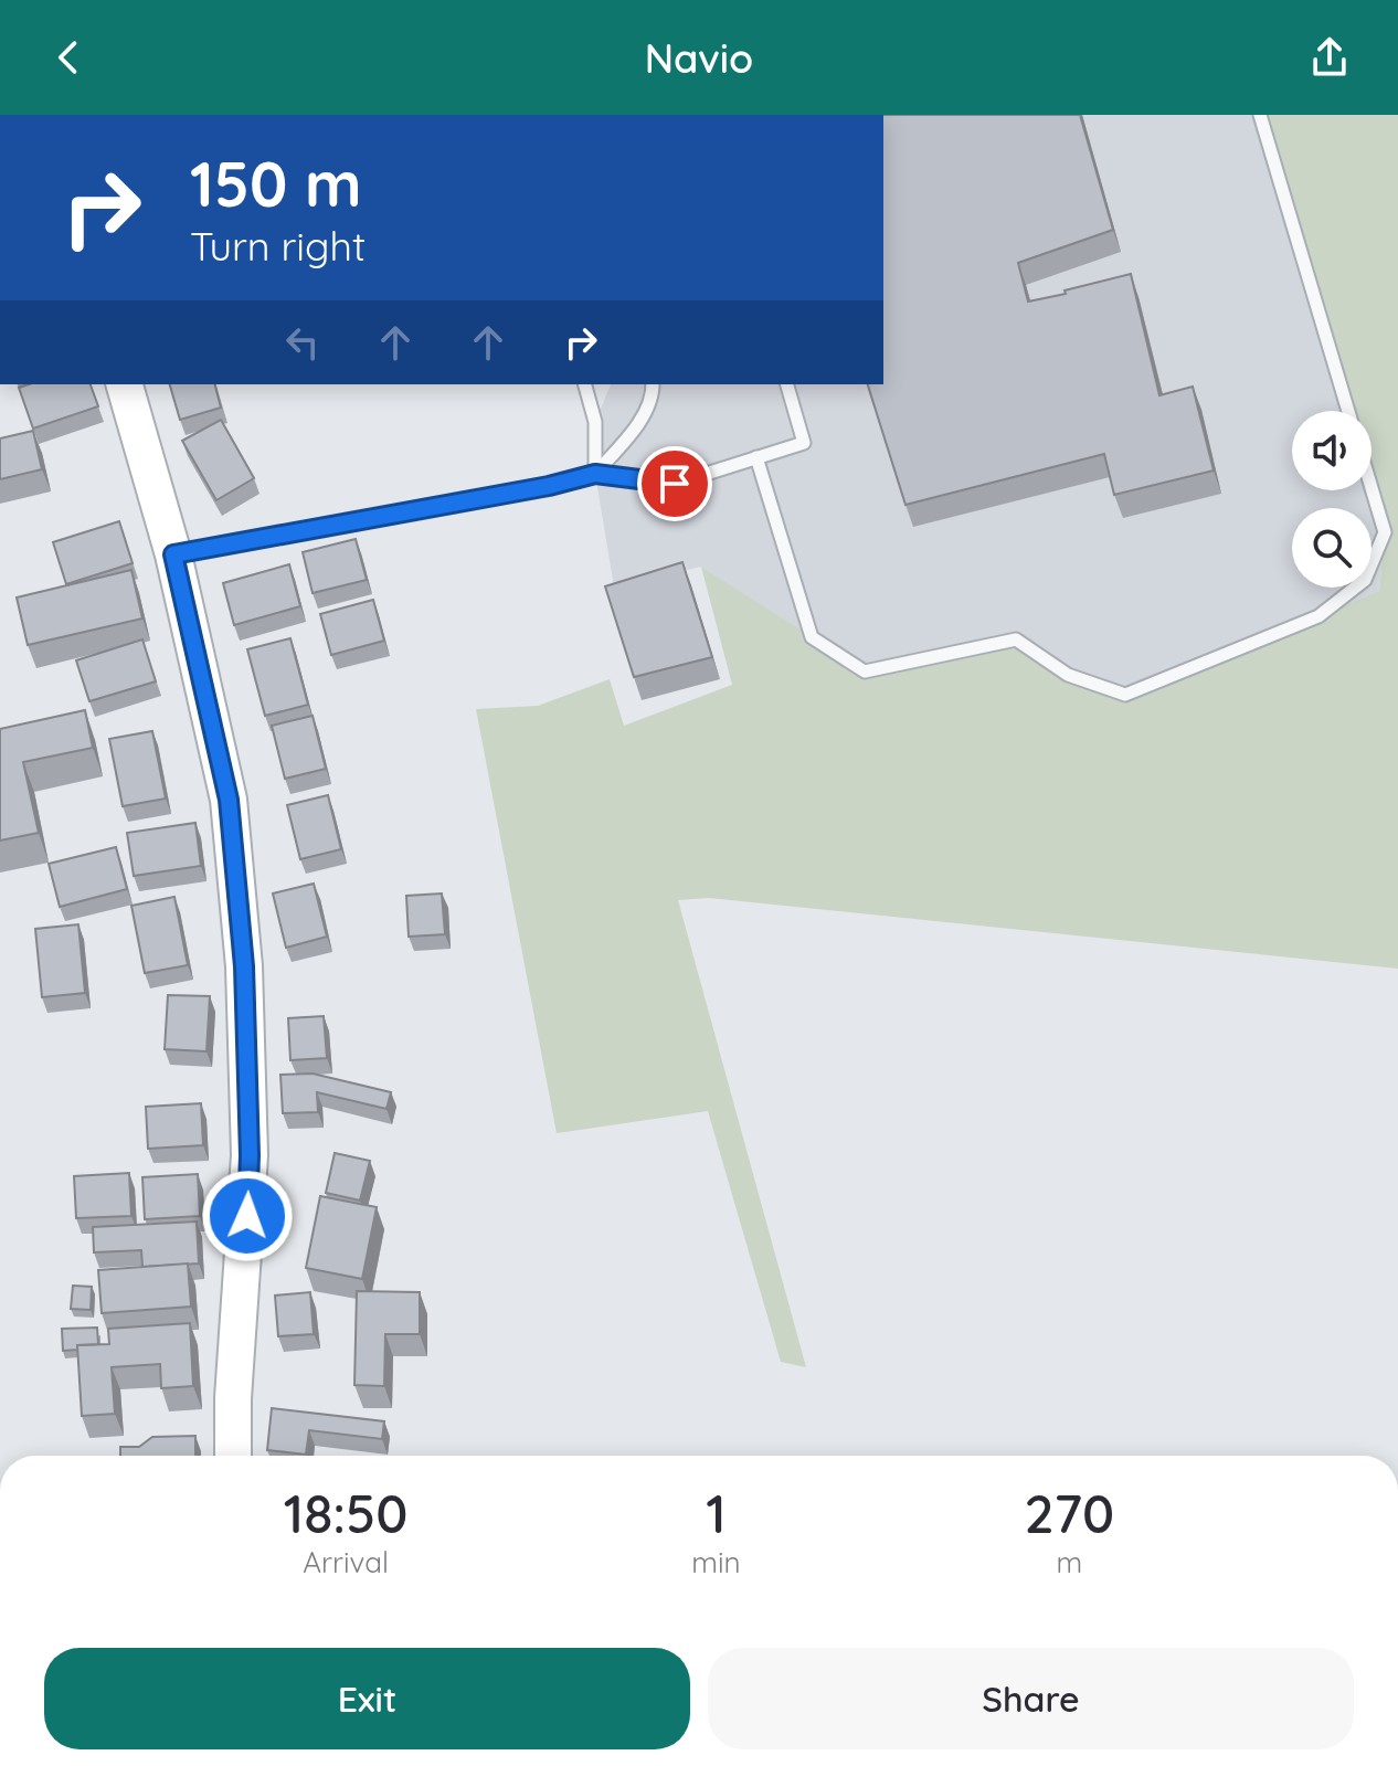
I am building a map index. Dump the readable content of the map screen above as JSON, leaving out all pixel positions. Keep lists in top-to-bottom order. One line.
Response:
{"page":{"header":"Navio","turn":["150 m","Turn right"],"eta":["18:50","Arrival","1","min","270","m"],"buttons":["Exit","Share"]}}
